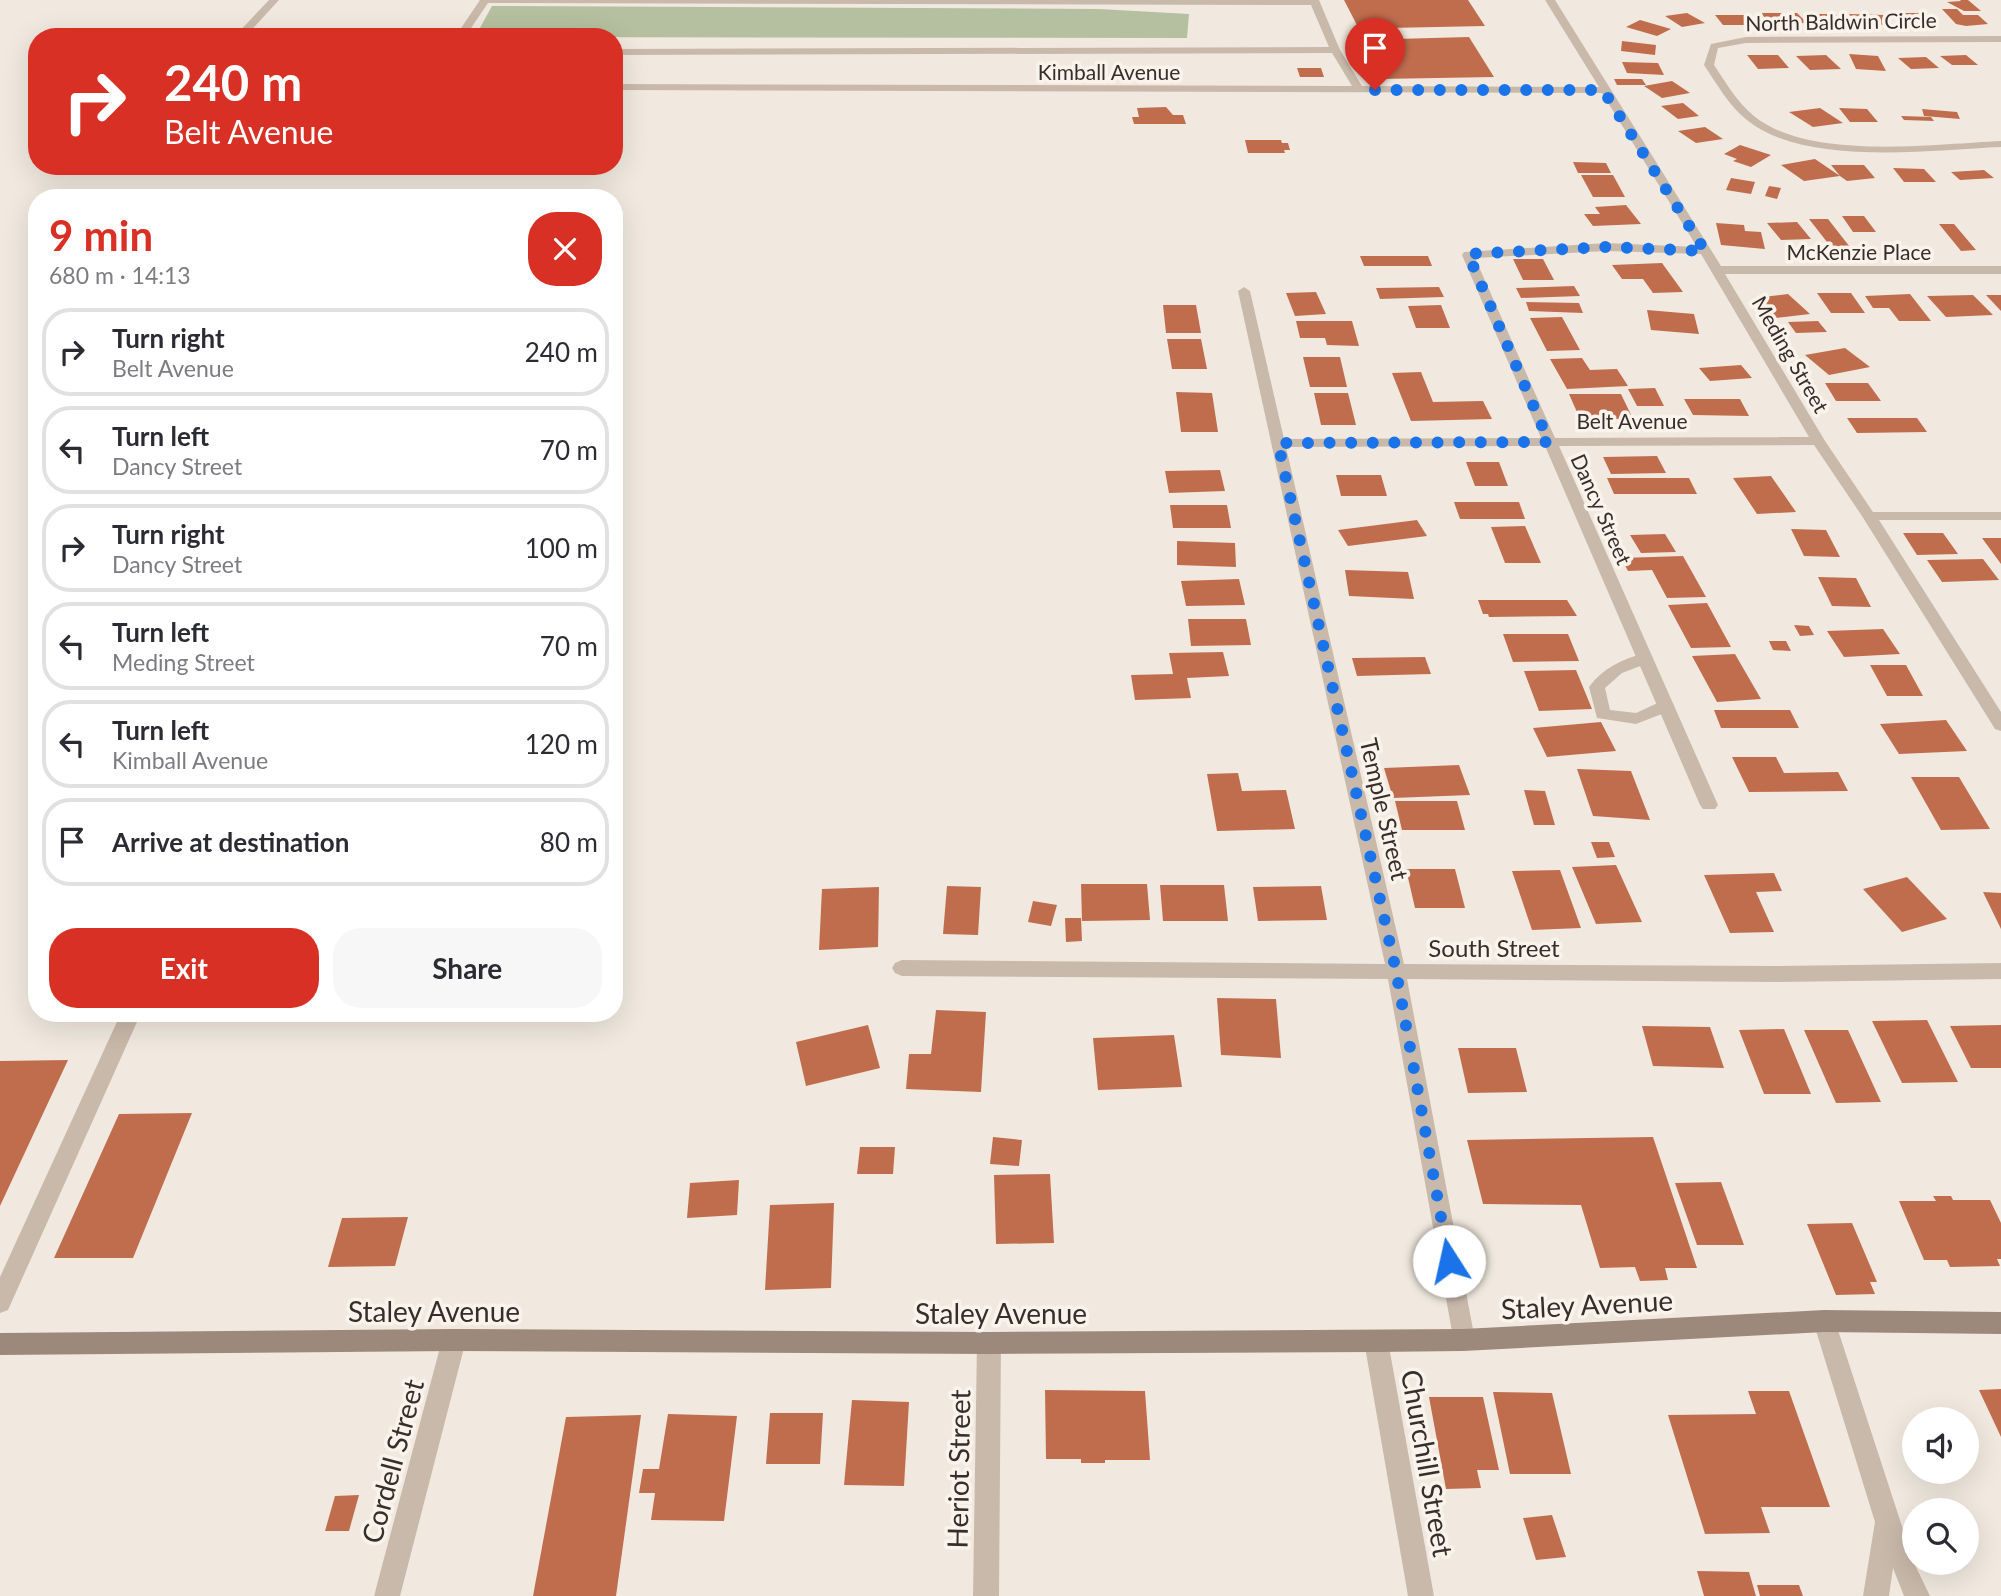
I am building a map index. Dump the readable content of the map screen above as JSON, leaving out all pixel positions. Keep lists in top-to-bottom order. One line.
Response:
{"streets":{"street":["North Baldwin Circle","Kimball Avenue","McKenzie Place","Meding Street","Belt Avenue","Dancy Street","Temple Street","South Street","Staley Avenue","Cordell Street","Churchill Street","Heriot Street"]},"crossings":[["Kimball Avenue","Meding Street"],["McKenzie Place","Meding Street"],["Meding Street","Belt Avenue"],["Meding Street","Dancy Street"],["Belt Avenue","Dancy Street"],["Belt Avenue","Temple Street"],["Temple Street","South Street"],["Temple Street","Staley Avenue"],["Staley Avenue","Cordell Street"],["Staley Avenue","Churchill Street"],["Staley Avenue","Heriot Street"]],"page":{"turn":["240 m","Belt Avenue"],"heading":["9 min","680 m · 14:13"],"list":[{"name":"Turn right","note":"Belt Avenue","value":"240 m"},{"name":"Turn left","note":"Dancy Street","value":"70 m"},{"name":"Turn right","note":"Dancy Street","value":"100 m"},{"name":"Turn left","note":"Meding Street","value":"70 m"},{"name":"Turn left","note":"Kimball Avenue","value":"120 m"},{"name":"Arrive at destination","value":"80 m"}],"buttons":["Exit","Share"]}}
